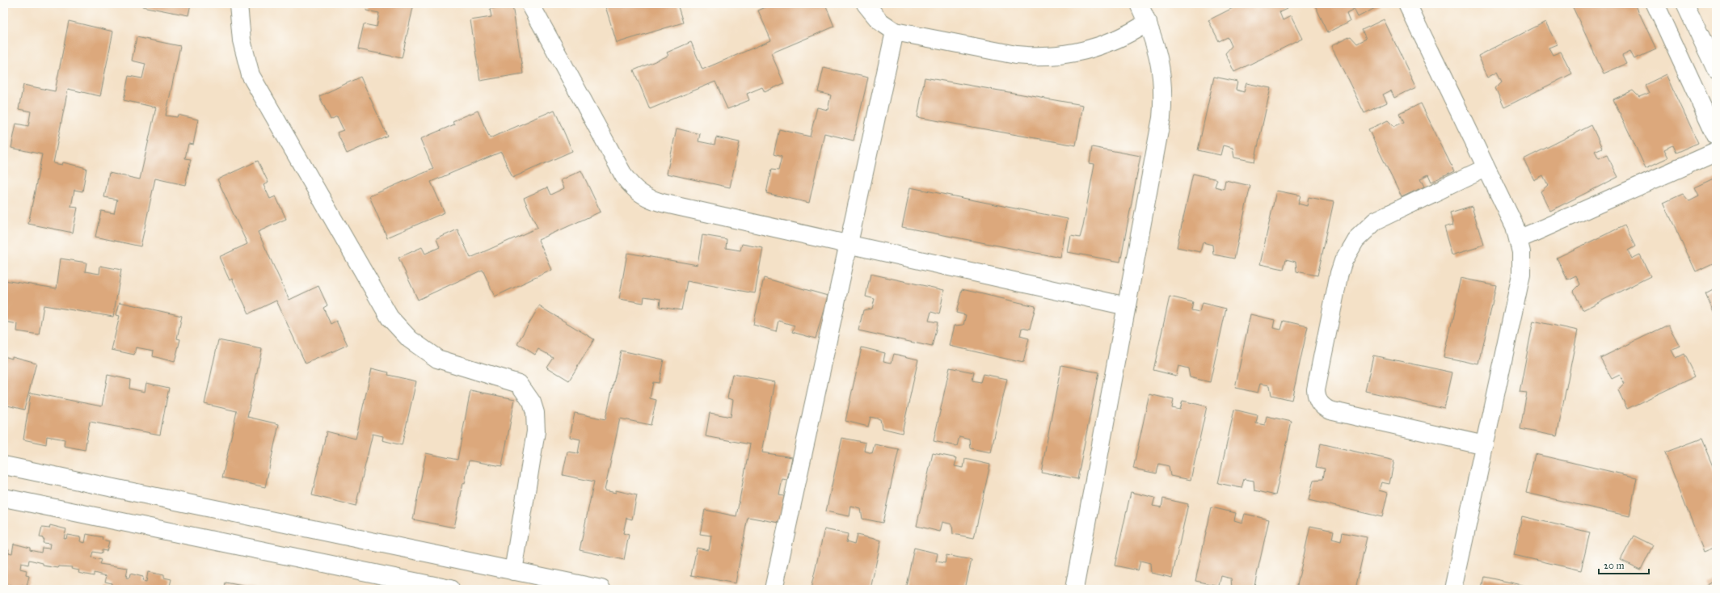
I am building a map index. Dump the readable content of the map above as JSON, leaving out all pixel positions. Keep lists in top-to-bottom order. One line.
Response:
{"scale_bar":"20 m"}
